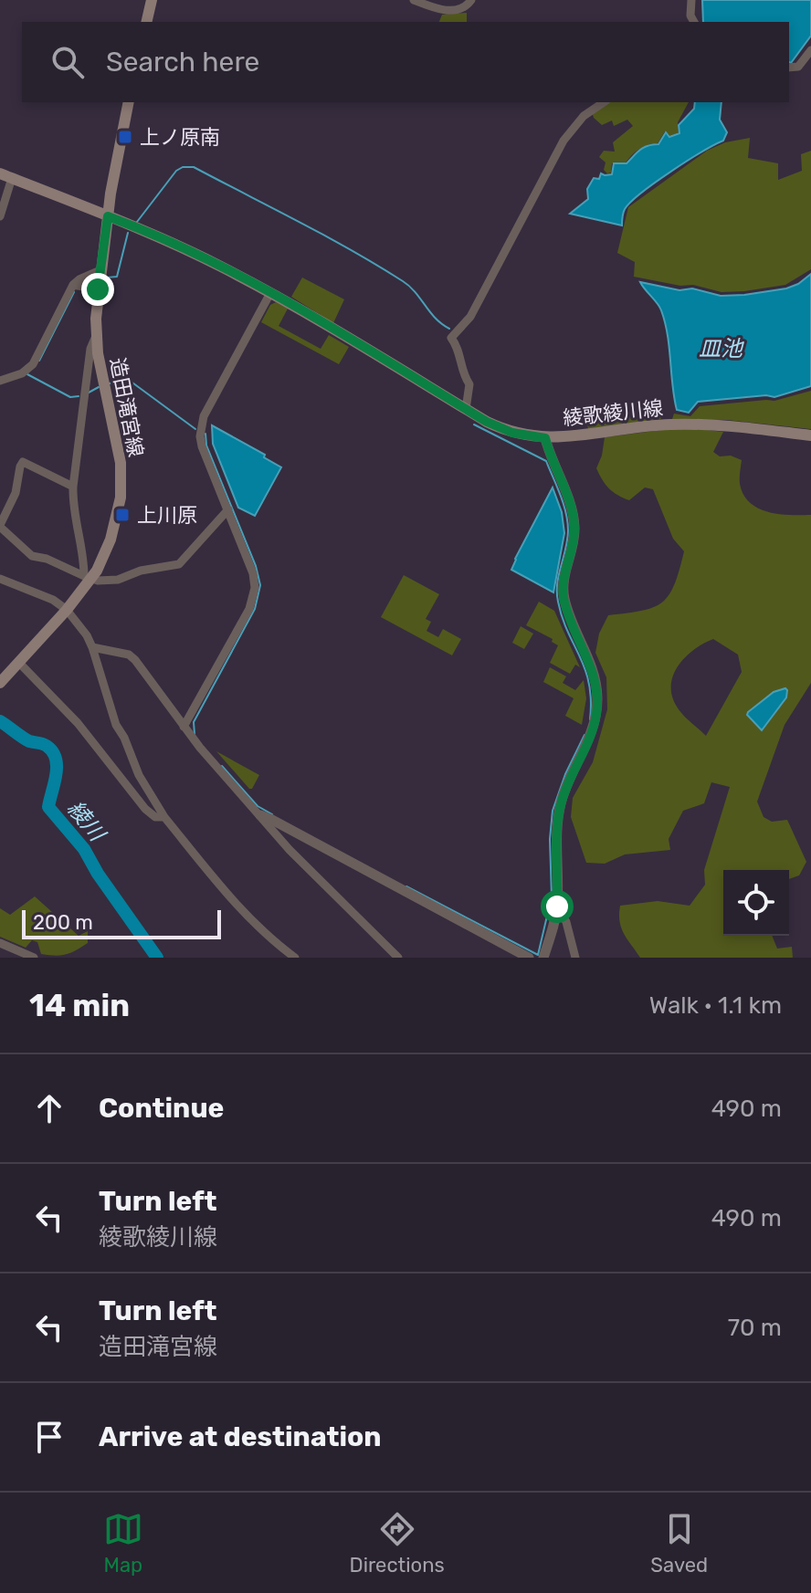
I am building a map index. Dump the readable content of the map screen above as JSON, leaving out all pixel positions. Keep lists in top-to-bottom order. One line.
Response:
{"streets":{"main road":["造田滝宮線","綾歌綾川線"]},"crossings":[["造田滝宮線","綾歌綾川線"]],"water":["皿池","綾川"],"places":{"transit":["上ノ原南","上川原"]},"scale_bar":"200 m","page":{"search":"Search here","scale":"200 m","heading":["14 min","Walk · 1.1 km"],"list":[["Continue","490 m"],["Turn left","綾歌綾川線","490 m"],["Turn left","造田滝宮線","70 m"],"Arrive at destination"],"nav":["Map","Directions","Saved"]}}
